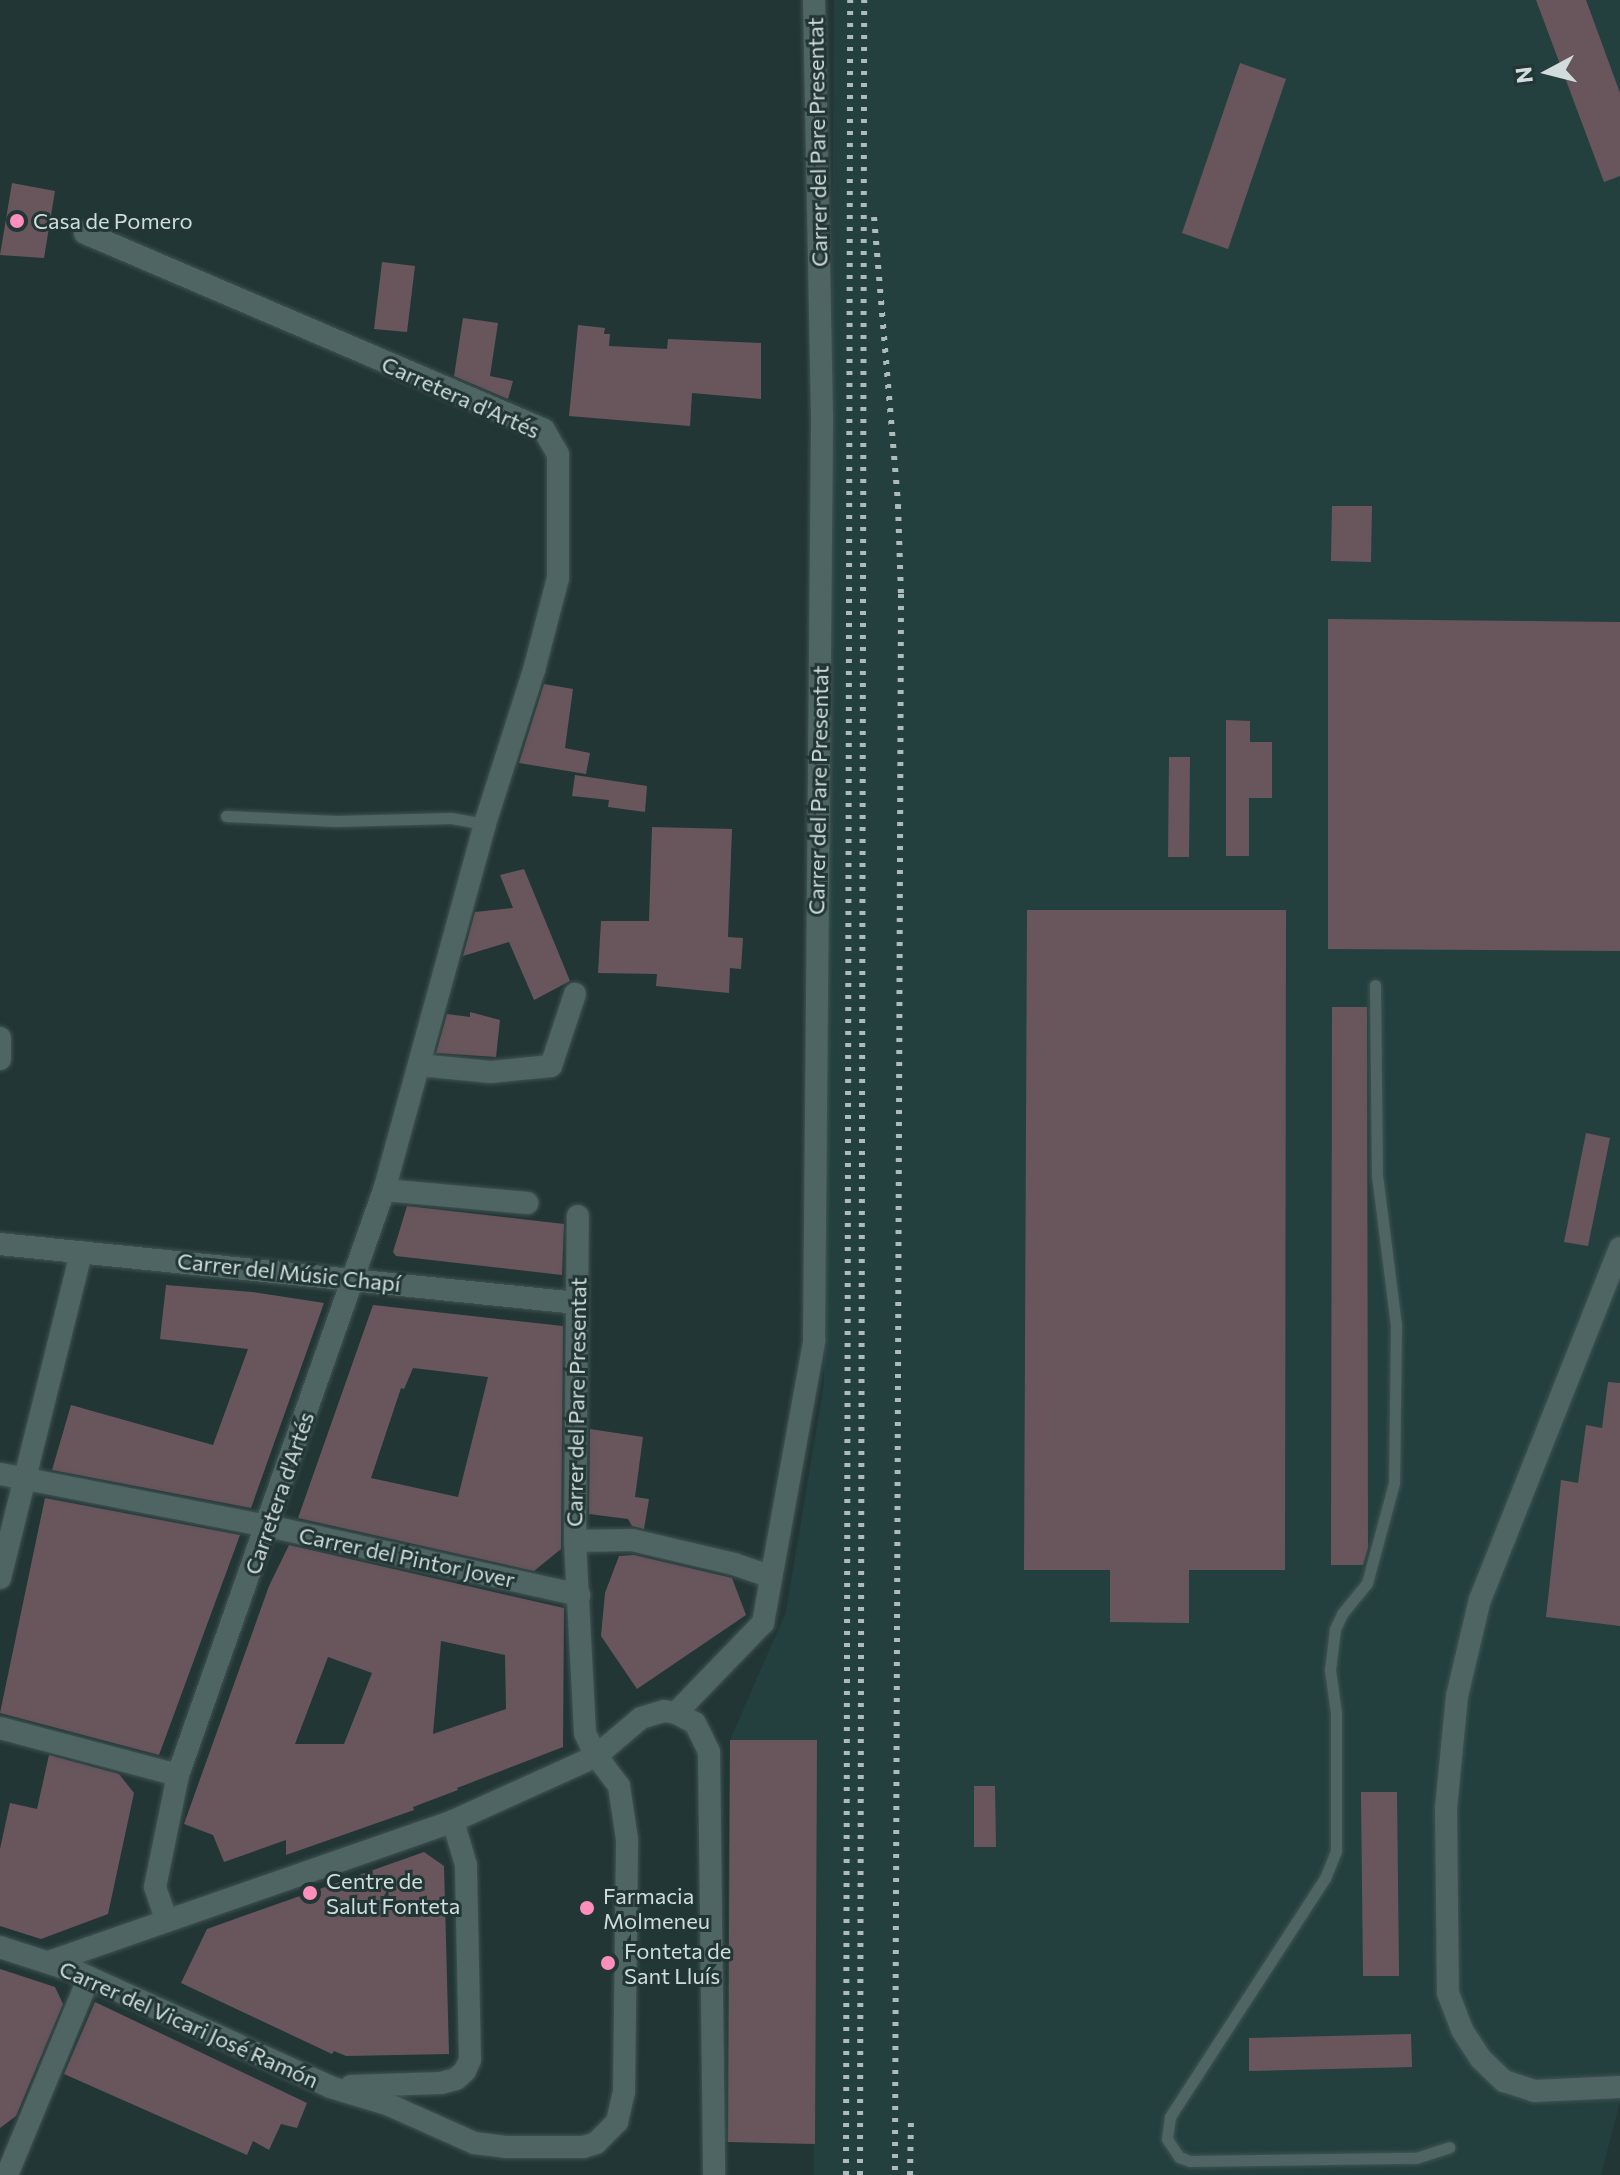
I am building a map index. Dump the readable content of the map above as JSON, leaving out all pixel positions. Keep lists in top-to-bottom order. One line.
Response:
{"streets":{"street":["Carrer del Pare Presentat","Carretera d'Artés","Carrer del Músic Chapí","Carrer del Pintor Jover","Carrer del Vicari José Ramón"]},"crossings":[["Carrer del Pare Presentat","Carrer del Músic Chapí"],["Carrer del Pare Presentat","Carrer del Pintor Jover"],["Carrer del Pare Presentat","Carrer del Vicari José Ramón"],["Carretera d'Artés","Carrer del Músic Chapí"],["Carretera d'Artés","Carrer del Pintor Jover"]],"places":["Casa de Pomero","Centre de Salut Fonteta","Farmacia Molmeneu","Fonteta de Sant Lluís"],"north":"left"}
